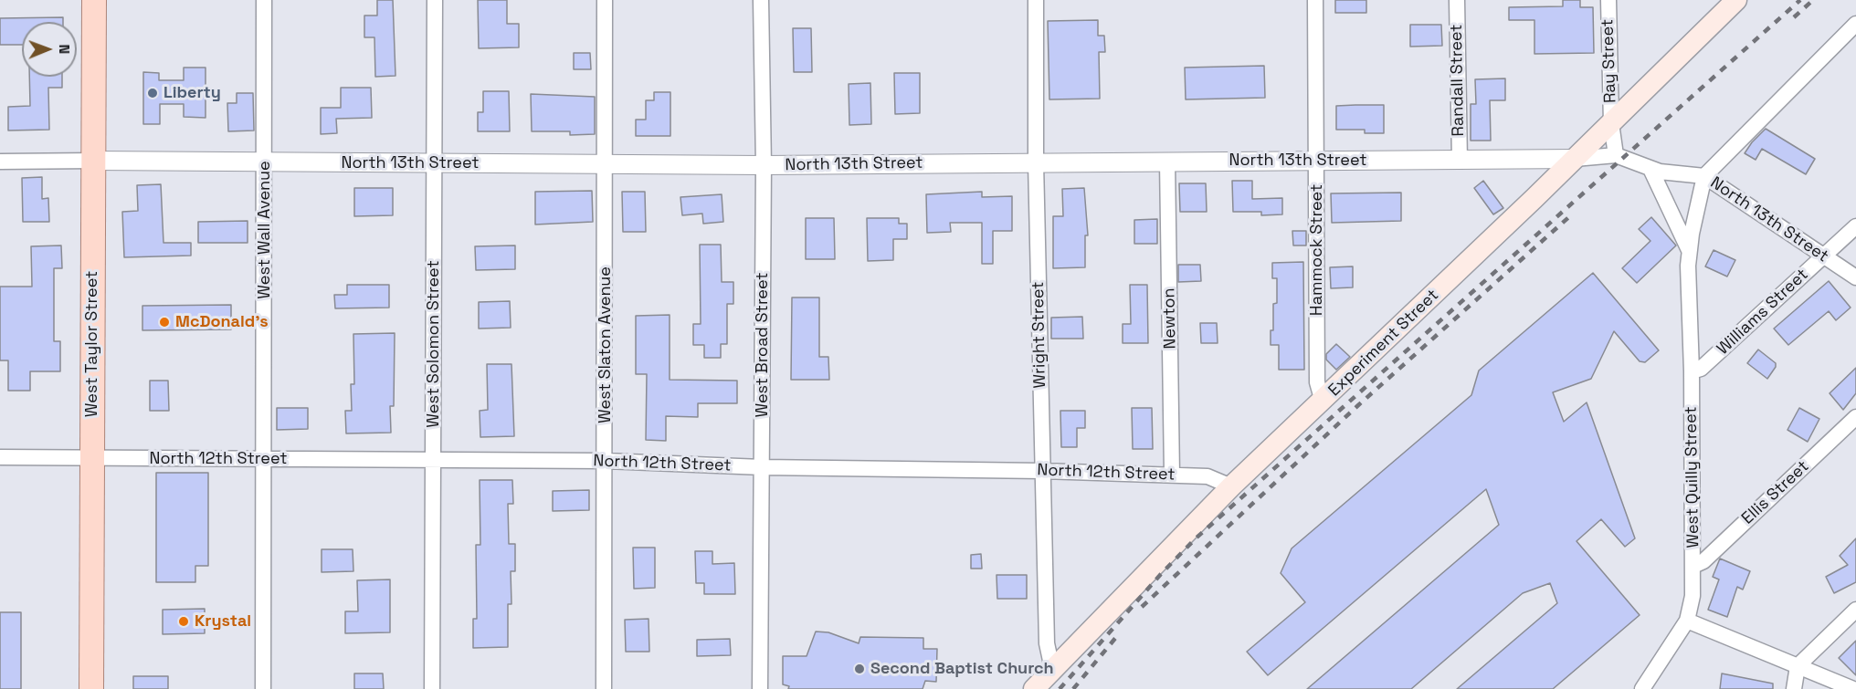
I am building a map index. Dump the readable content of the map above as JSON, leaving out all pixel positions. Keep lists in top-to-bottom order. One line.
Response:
{"streets":{"main road":["Experiment Street","West Taylor Street"],"street":["Ray Street","Randall Street","North 13th Street","West Wall Avenue","Hammock Street","Williams Street","Newton","Wright Street","West Solomon Street","West Slaton Avenue","West Broad Street","North 12th Street","West Quilly Street","Ellis Street"]},"crossings":[["Ray Street","Experiment Street"],["Randall Street","North 13th Street"],["North 13th Street","West Wall Avenue"],["North 13th Street","Hammock Street"],["North 13th Street","Williams Street"],["North 13th Street","Newton"],["North 13th Street","Wright Street"],["North 13th Street","Experiment Street"],["North 13th Street","West Taylor Street"],["North 13th Street","West Solomon Street"],["North 13th Street","West Slaton Avenue"],["North 13th Street","West Broad Street"],["North 13th Street","West Quilly Street"],["West Wall Avenue","North 12th Street"],["Hammock Street","Experiment Street"],["Williams Street","West Quilly Street"],["Newton","North 12th Street"],["Wright Street","Experiment Street"],["Wright Street","North 12th Street"],["Experiment Street","North 12th Street"],["West Taylor Street","North 12th Street"],["West Solomon Street","North 12th Street"],["West Slaton Avenue","North 12th Street"],["West Broad Street","North 12th Street"],["West Quilly Street","Ellis Street"]],"places":["Liberty","McDonald's","Krystal","Second Baptist Church"],"north":"right"}
